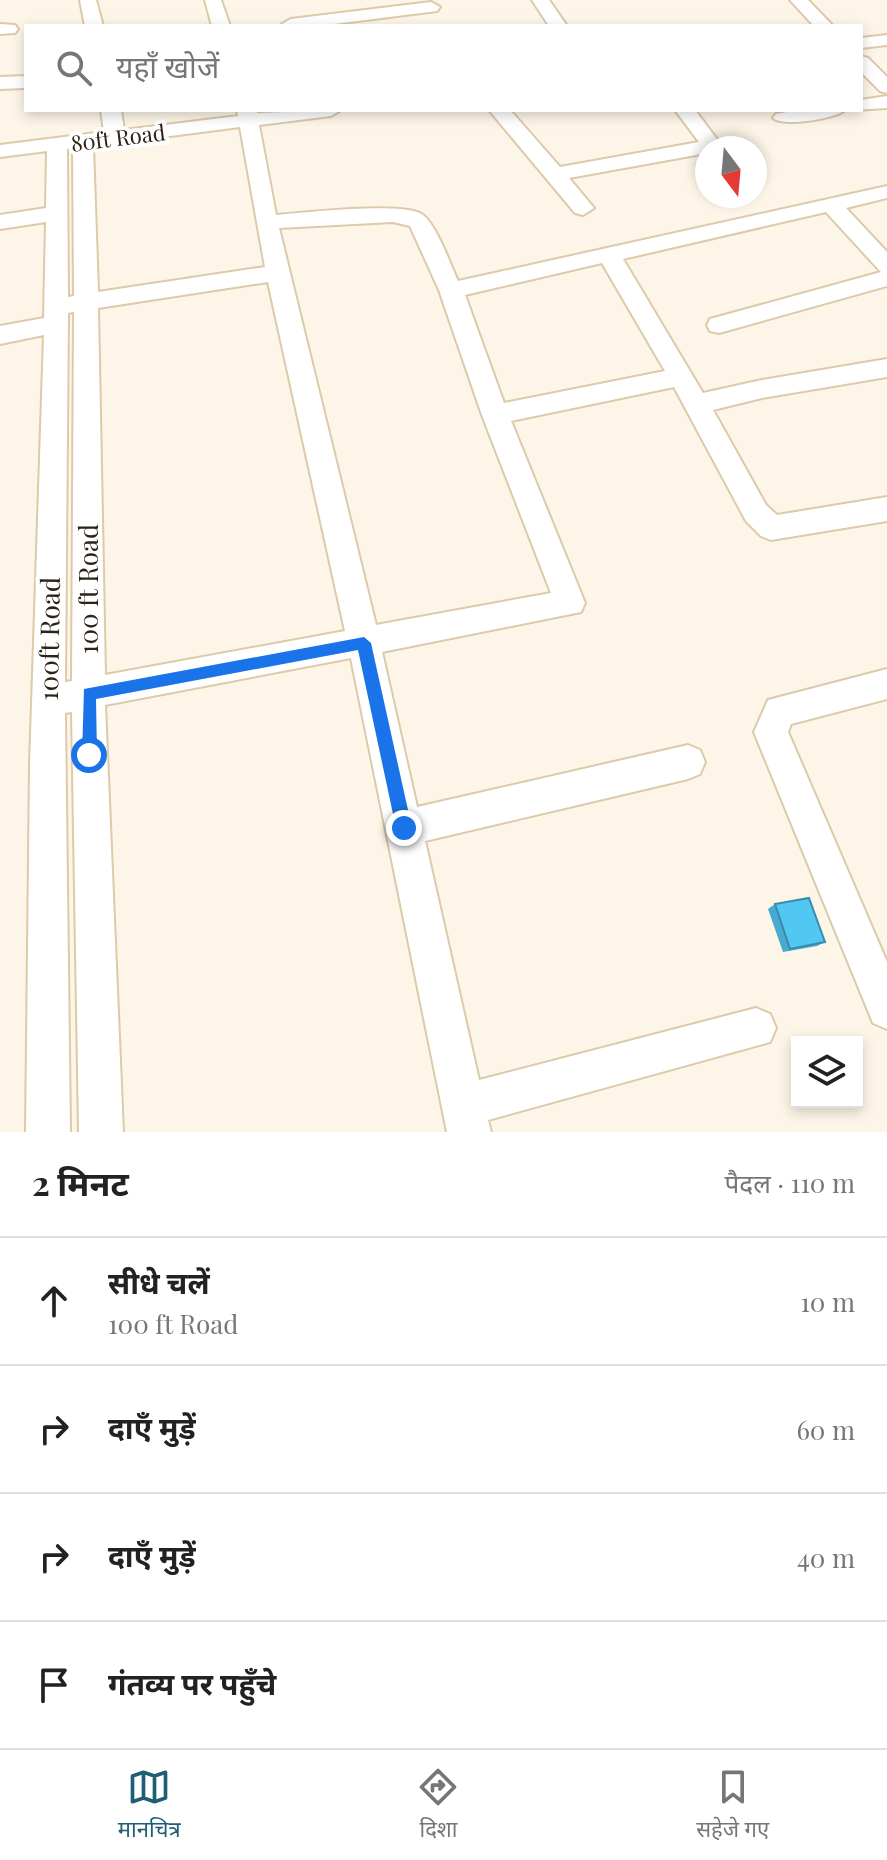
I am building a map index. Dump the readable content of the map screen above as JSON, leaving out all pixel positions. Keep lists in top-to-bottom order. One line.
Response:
{"streets":{"street":["80ft Road","100 ft Road","100ft Road"]},"crossings":[["80ft Road","100 ft Road"],["80ft Road","100ft Road"],["100 ft Road","100ft Road"]],"north":"bottom","page":{"search":"यहाँ खोजें","heading":["2 मिनट","पैदल · 110 m"],"list":[["सीधे चलें","100 ft Road","10 m"],["दाएँ मुड़ें","60 m"],["दाएँ मुड़ें","40 m"],"गंतव्य पर पहुँचे"],"nav":["मानचित्र","दिशा","सहेजे गए"]}}
